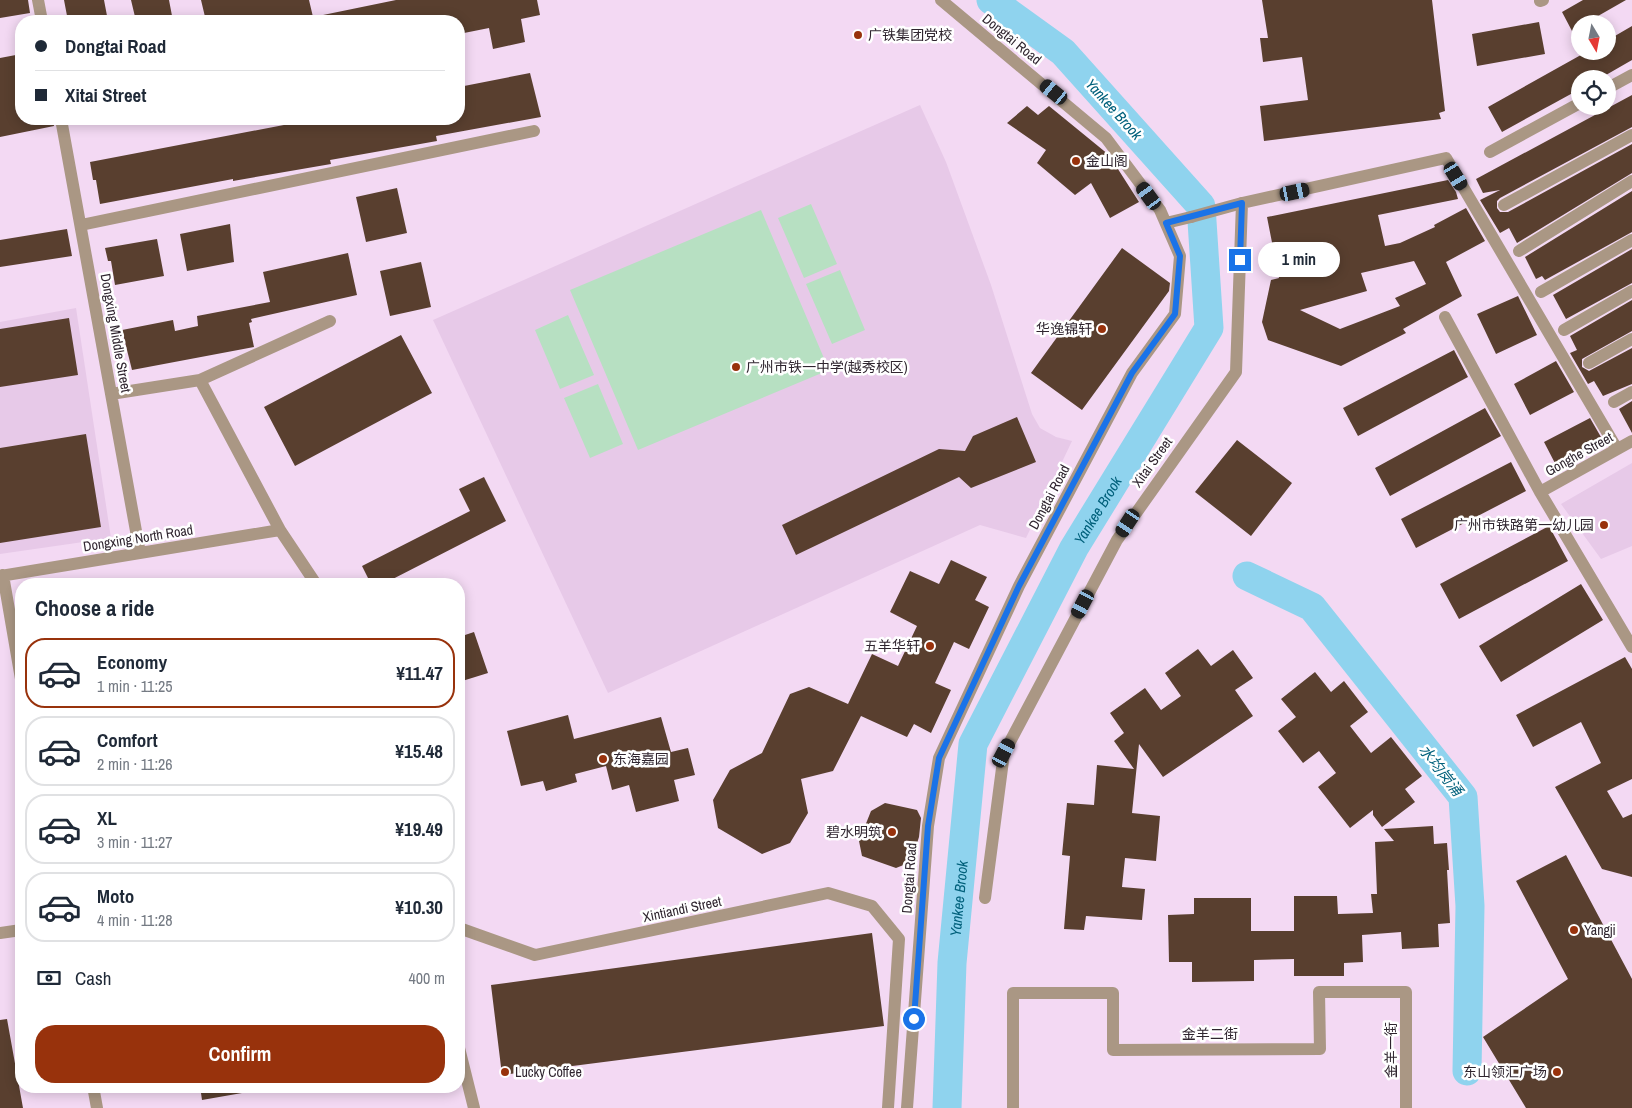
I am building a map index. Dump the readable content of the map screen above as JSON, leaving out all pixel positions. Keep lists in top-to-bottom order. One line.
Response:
{"streets":{"street":["Dongtai Road","Dongxing Middle Street","Gonghe Street","Xitai Street","Dongxing North Road","Xintiandi Street","金羊二街","金羊一街"]},"crossings":[["Dongxing Middle Street","Dongxing North Road"],["金羊二街","金羊一街"]],"water":["Yankee Brook","水均岗涌"],"places":["广铁集团党校","金山阁","华逸锦轩","广州市铁一中学(越秀校区)","广州市铁路第一幼儿园","五羊华轩","东海嘉园","碧水明筑","Yangji","Lucky Coffee","东山领汇广场"],"north":"bottom","page":{"banner":["Dongtai Road","Xitai Street"],"bubble":"1 min","heading":"Choose a ride","list":[{"name":"Economy","note":"1 min · 11:25","value":"¥11.47"},{"name":"Comfort","note":"2 min · 11:26","value":"¥15.48"},{"name":"XL","note":"3 min · 11:27","value":"¥19.49"},{"name":"Moto","note":"4 min · 11:28","value":"¥10.30"}],"pay":["Cash","400 m"],"buttons":"Confirm"}}
